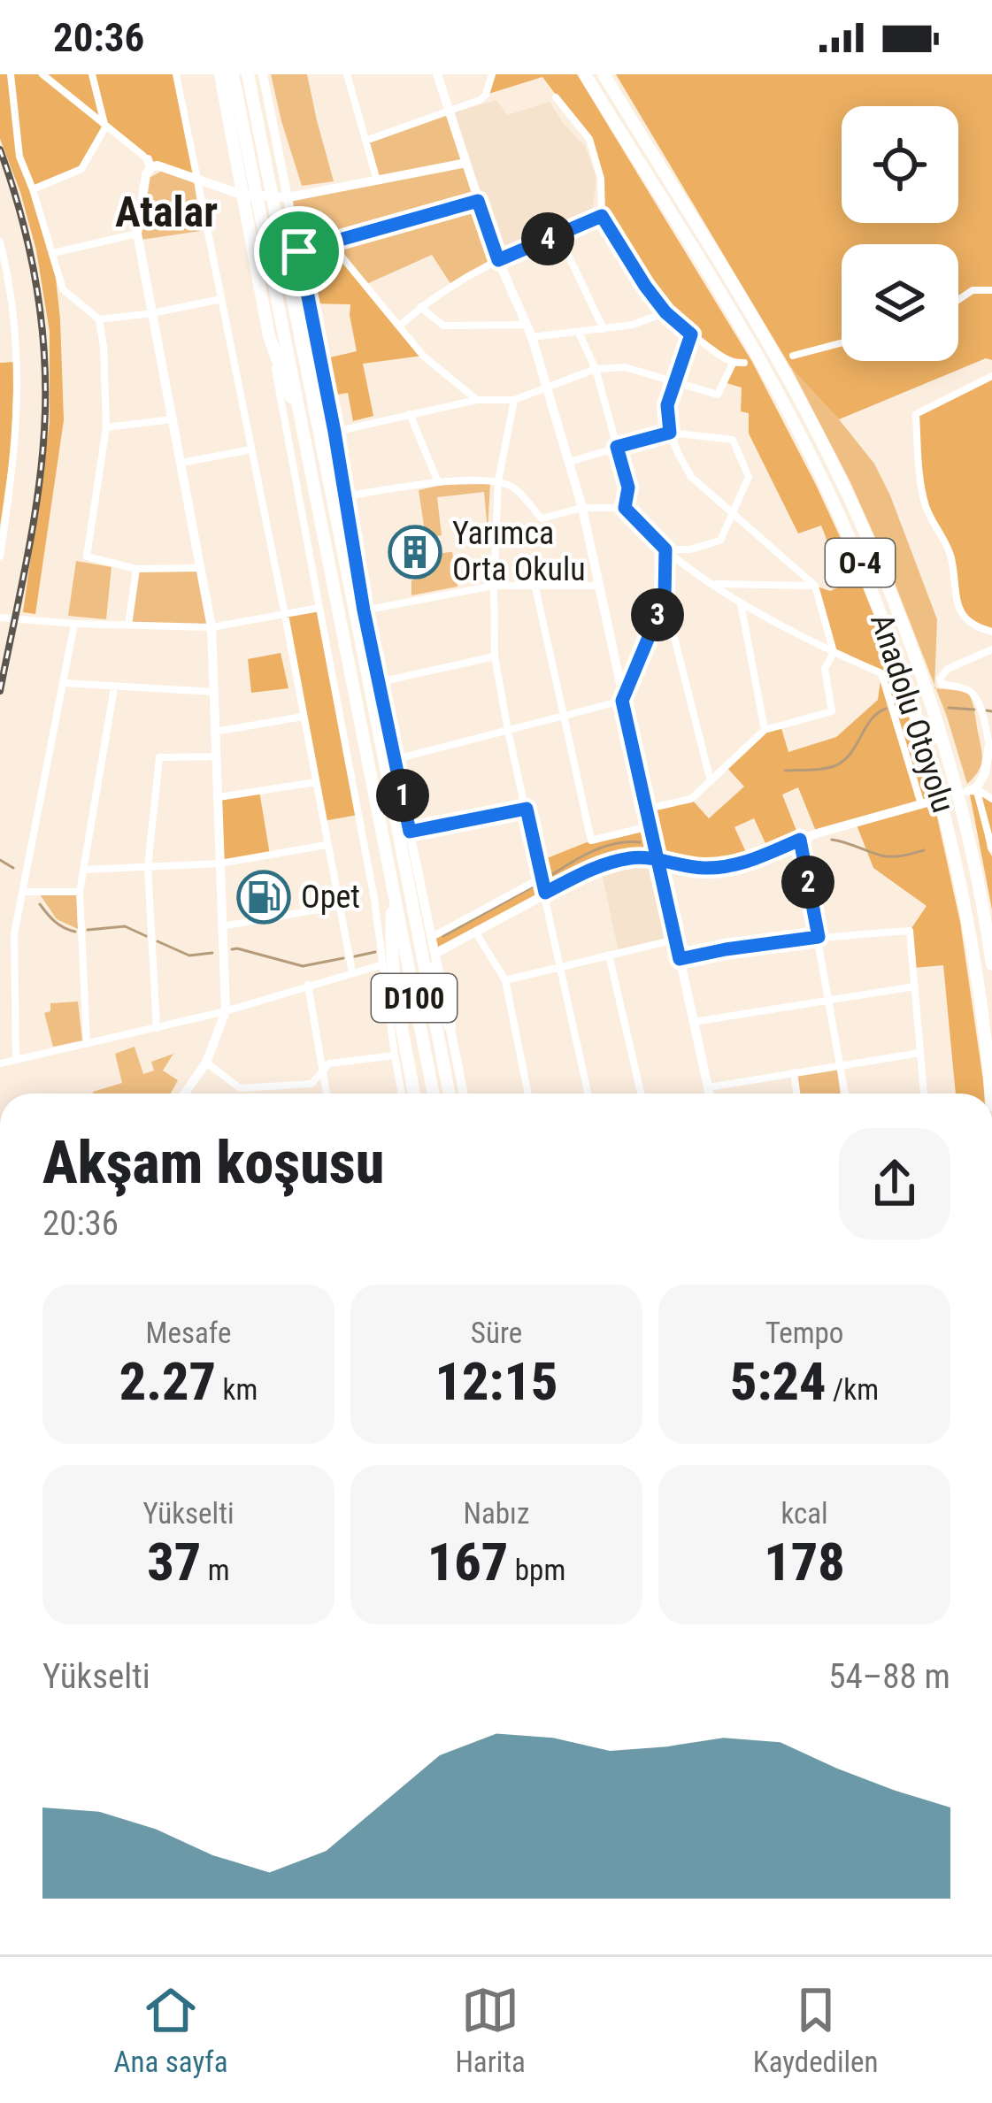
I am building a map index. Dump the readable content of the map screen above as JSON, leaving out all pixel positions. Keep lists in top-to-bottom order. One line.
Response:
{"streets":{"highway":["O-4","Anadolu Otoyolu","D100"]},"districts":["Atalar"],"places":{"building":["Yarımca Orta Okulu"],"fuel station":["Opet"]},"page":{"status":"20:36","pins":["4","3","1","2"],"heading":["Akşam koşusu","20:36"],"stats":[["Mesafe","2.27 km"],["Süre","12:15"],["Tempo","5:24 /km"],["Yükselti","37 m"],["Nabız","167 bpm"],["kcal","178"]],"chart":["Yükselti","54–88 m"],"tabs":["Ana sayfa","Harita","Kaydedilen"]}}
